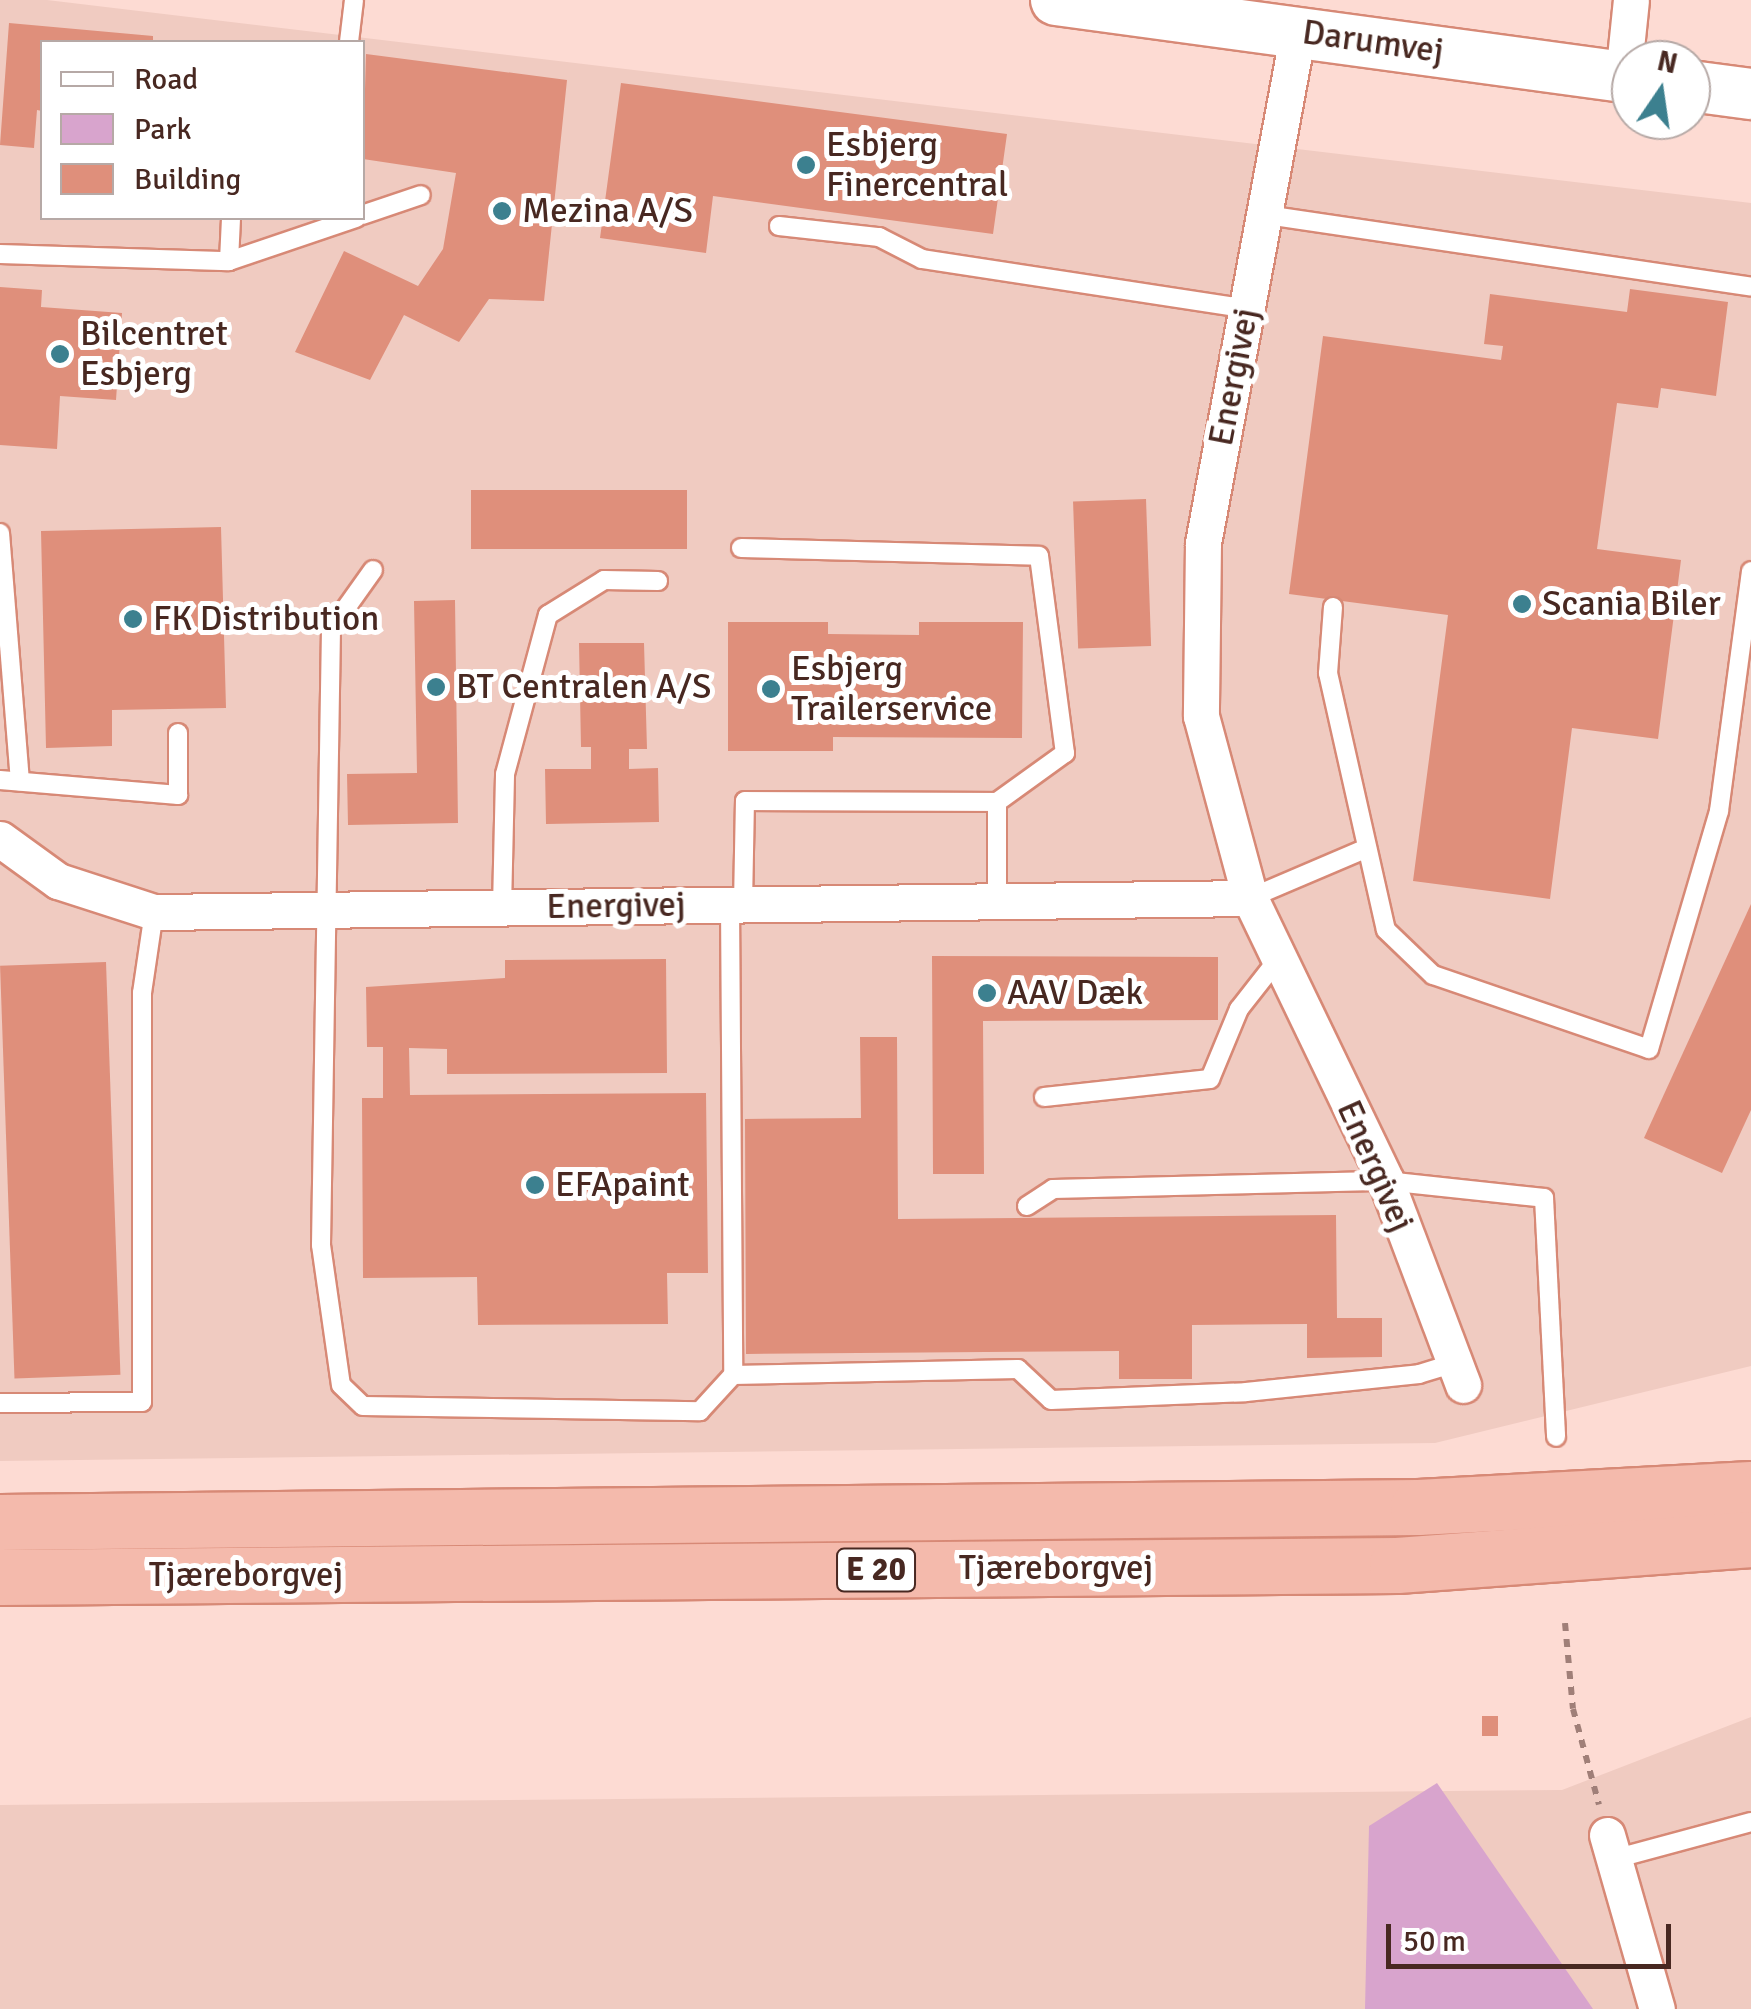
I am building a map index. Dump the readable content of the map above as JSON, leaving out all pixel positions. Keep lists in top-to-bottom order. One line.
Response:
{"streets":{"highway":["Tjæreborgvej","E 20"],"street":["Darumvej","Energivej"]},"crossings":[["Darumvej","Energivej"]],"places":["Esbjerg Finercentral","Mezina A/S","Bilcentret Esbjerg","Scania Biler","FK Distribution","BT Centralen A/S","Esbjerg Trailerservice","AAV Dæk","EFApaint"],"legend":["Road","Park","Building"],"scale_bar":"50 m","north":"top"}
